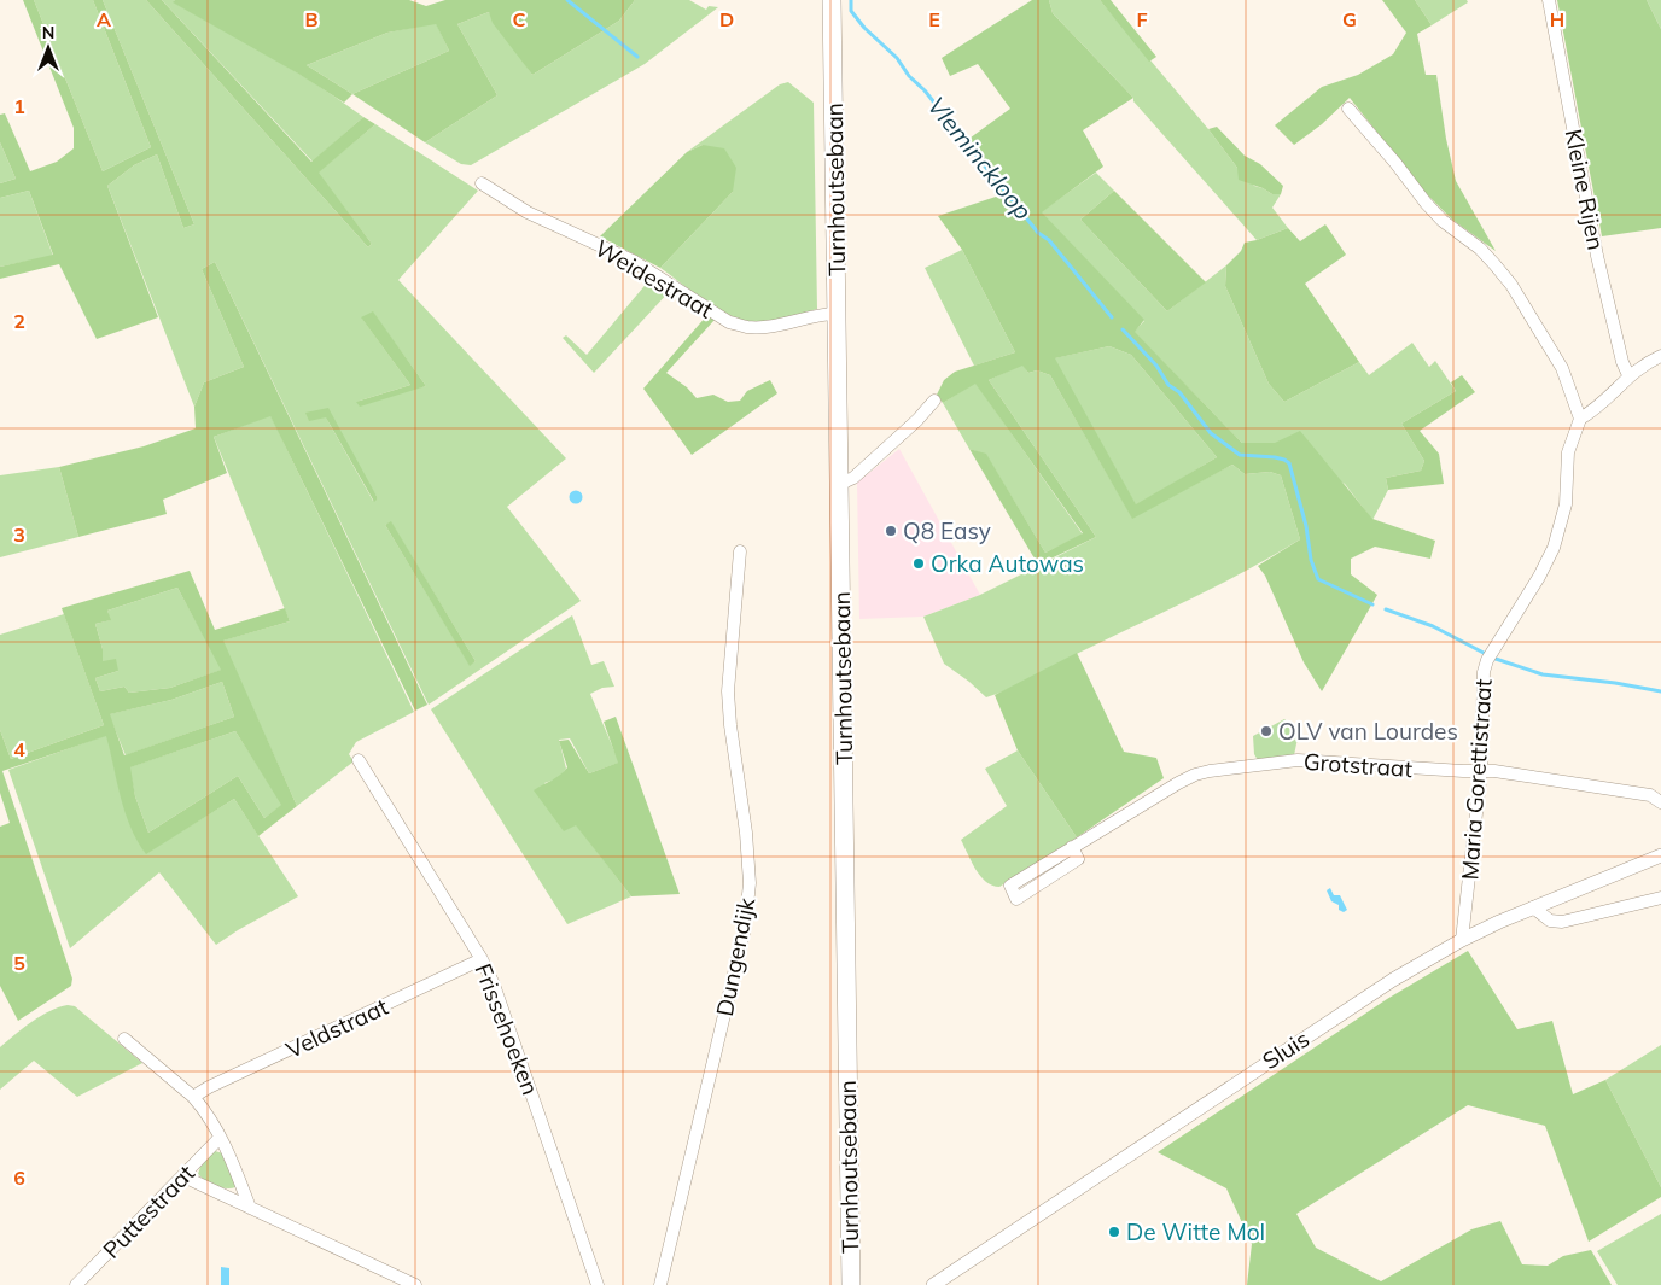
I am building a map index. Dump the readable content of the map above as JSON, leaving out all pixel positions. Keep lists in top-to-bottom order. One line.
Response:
{"streets":{"main road":["Turnhoutsebaan"],"street":["Kleine Rijen","Weidestraat","Grotstraat","Maria Gorettistraat","Dungendijk","Veldstraat","Frissehoeken","Sluis","Puttestraat"]},"crossings":[["Turnhoutsebaan","Weidestraat"],["Grotstraat","Maria Gorettistraat"],["Maria Gorettistraat","Sluis"],["Veldstraat","Frissehoeken"]],"water":["Vleminckloop"],"places":["Q8 Easy","Orka Autowas","OLV van Lourdes","De Witte Mol"],"north":"top","grid":{"columns":["A","B","C","D","E","F","G","H"],"rows":["1","2","3","4","5","6"]}}
